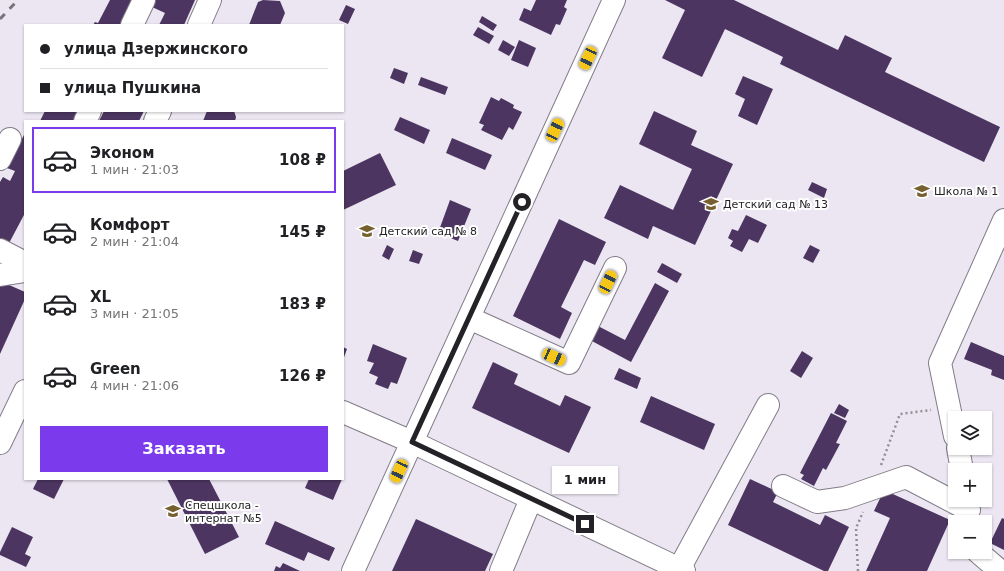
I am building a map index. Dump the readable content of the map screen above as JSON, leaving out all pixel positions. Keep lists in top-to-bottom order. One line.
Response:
{"places":{"school or university":["Школа № 1","Детский сад № 13","Детский сад № 8","Спецшкола - интернат №5"]},"page":{"banner":["улица Дзержинского","улица Пушкина"],"list":[{"name":"Эконом","note":"1 мин · 21:03","value":"108 ₽"},{"name":"Комфорт","note":"2 мин · 21:04","value":"145 ₽"},{"name":"XL","note":"3 мин · 21:05","value":"183 ₽"},{"name":"Green","note":"4 мин · 21:06","value":"126 ₽"}],"map_buttons":["+","−"],"buttons":"Заказать","bubble":"1 мин"}}
